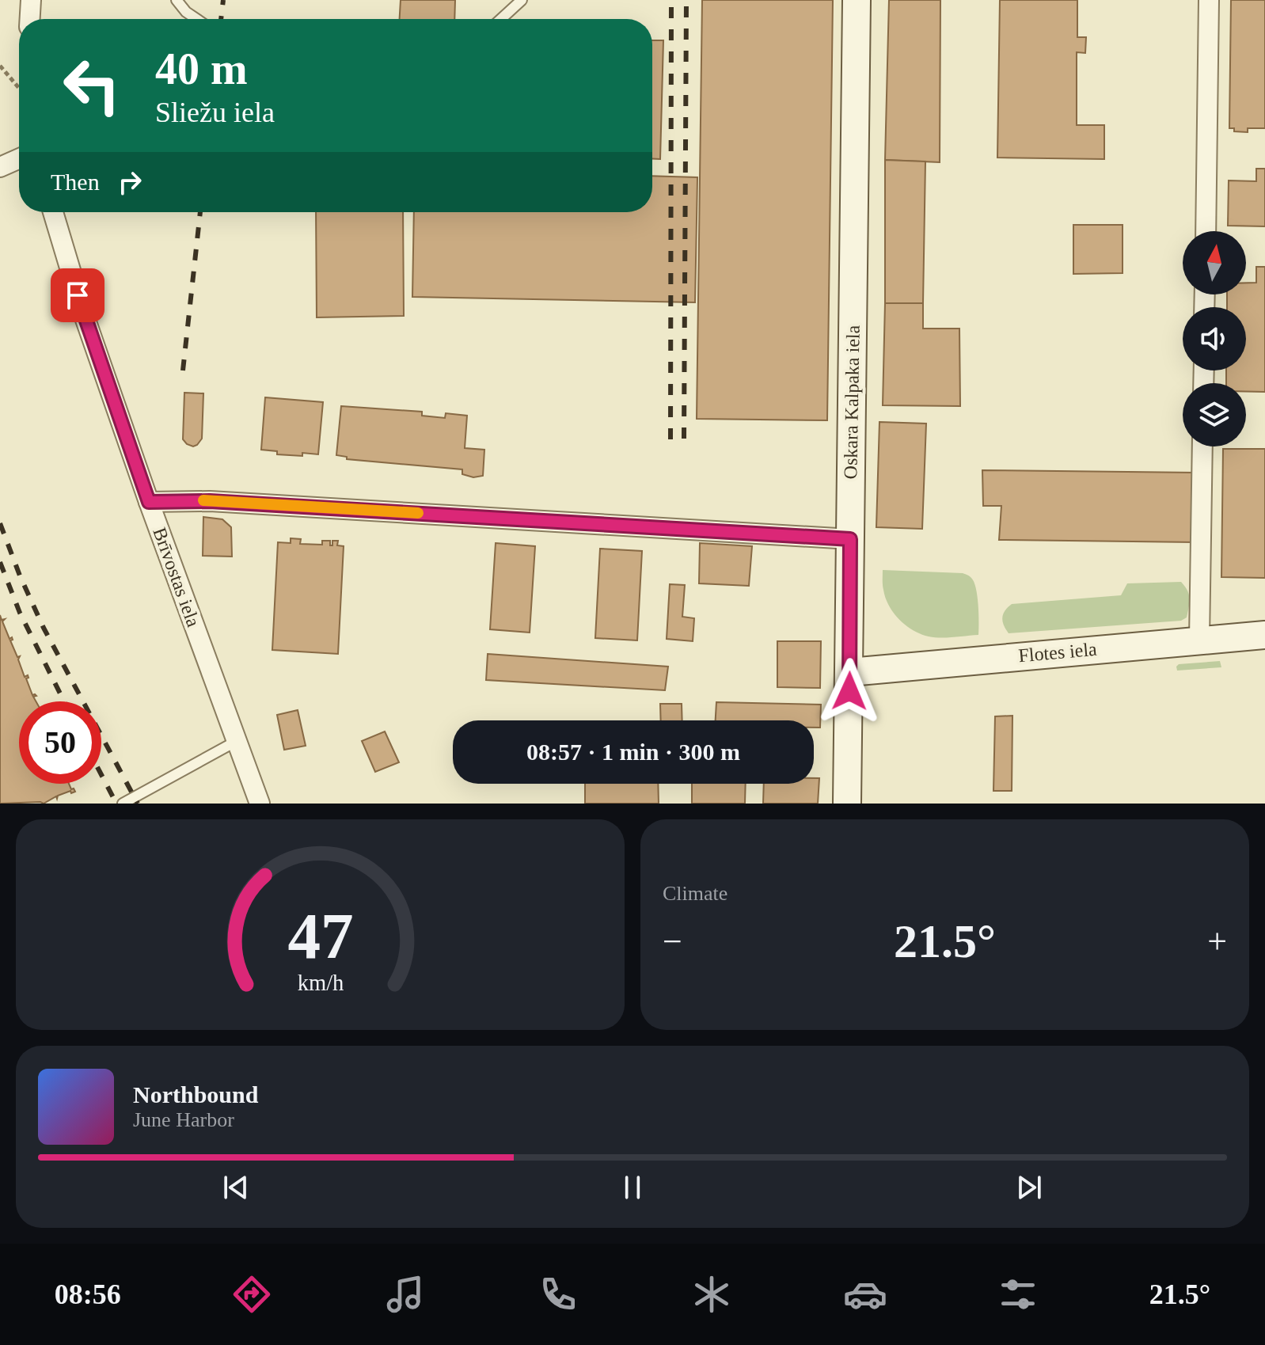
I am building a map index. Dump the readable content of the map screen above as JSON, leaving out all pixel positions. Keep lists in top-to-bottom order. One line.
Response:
{"streets":{"main road":["Oskara Kalpaka iela","Flotes iela"],"street":["Brīvostas iela"]},"crossings":[["Oskara Kalpaka iela","Flotes iela"]],"north":"top","page":{"turn":["40 m","Sliežu iela"],"then":"Then","limit":"50","trip":"08:57 · 1 min · 300 m","tile":"Climate","heat":["−","21.5°","+"],"song":["Northbound","June Harbor"],"tabs":["08:56","21.5°"],"gauge":["47","km/h"]}}
